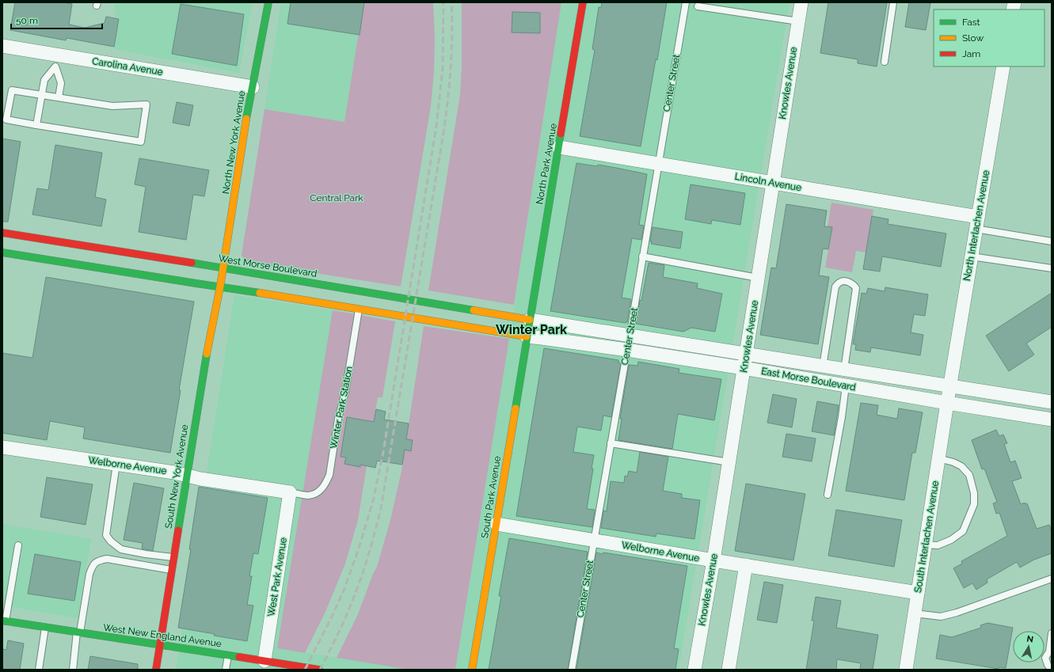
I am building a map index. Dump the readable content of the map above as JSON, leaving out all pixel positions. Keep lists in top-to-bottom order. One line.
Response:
{"streets":{"street":["Carolina Avenue","Center Street","Knowles Avenue","North New York Avenue","North Park Avenue","Lincoln Avenue","North Interlachen Avenue","West Morse Boulevard","East Morse Boulevard","Welborne Avenue","South New York Avenue","South Park Avenue","South Interlachen Avenue","West Park Avenue","West New England Avenue"],"lane":["Winter Park Station"]},"crossings":[["Carolina Avenue","North New York Avenue"],["Center Street","Lincoln Avenue"],["Center Street","East Morse Boulevard"],["Center Street","Welborne Avenue"],["Knowles Avenue","Lincoln Avenue"],["Knowles Avenue","East Morse Boulevard"],["Knowles Avenue","Welborne Avenue"],["North New York Avenue","West Morse Boulevard"],["North New York Avenue","South New York Avenue"],["North Park Avenue","Lincoln Avenue"],["North Park Avenue","West Morse Boulevard"],["North Park Avenue","East Morse Boulevard"],["North Park Avenue","South Park Avenue"],["Lincoln Avenue","North Interlachen Avenue"],["North Interlachen Avenue","East Morse Boulevard"],["North Interlachen Avenue","South Interlachen Avenue"],["West Morse Boulevard","East Morse Boulevard"],["West Morse Boulevard","Winter Park Station"],["West Morse Boulevard","South New York Avenue"],["West Morse Boulevard","South Park Avenue"],["East Morse Boulevard","South Park Avenue"],["East Morse Boulevard","South Interlachen Avenue"],["Winter Park Station","Welborne Avenue"],["Winter Park Station","West Park Avenue"],["Welborne Avenue","South New York Avenue"],["Welborne Avenue","South Park Avenue"],["Welborne Avenue","South Interlachen Avenue"],["Welborne Avenue","West Park Avenue"],["South New York Avenue","West New England Avenue"],["West Park Avenue","West New England Avenue"]],"districts":["Winter Park"],"parks":["Central Park"],"legend":["Fast","Slow","Jam"],"scale_bar":"50 m","north":"top"}
